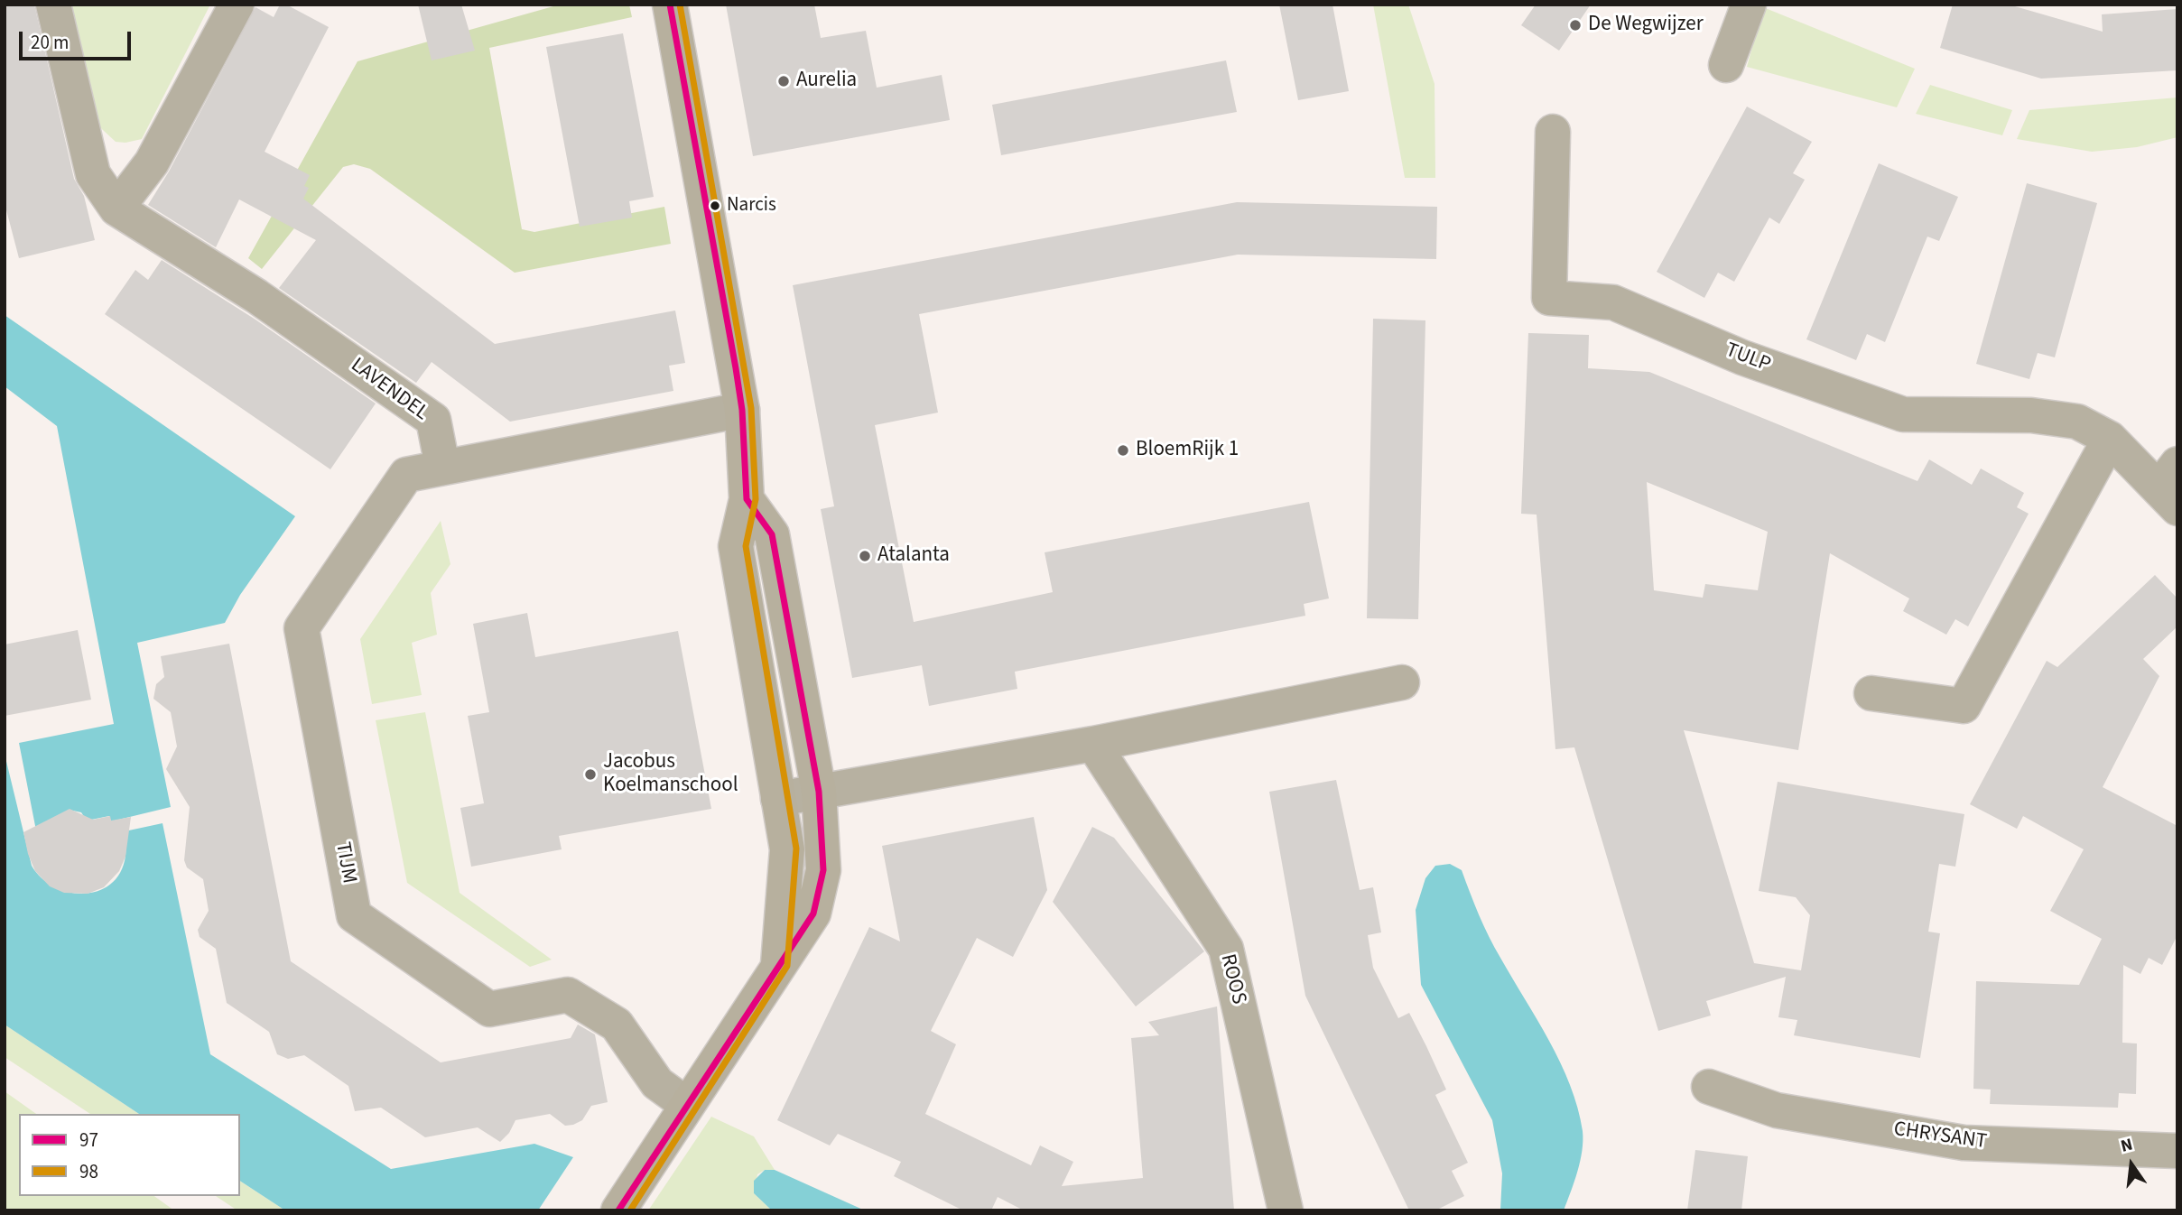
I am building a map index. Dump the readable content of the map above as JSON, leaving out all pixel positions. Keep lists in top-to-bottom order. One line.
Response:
{"streets":{"street":["TULP","LAVENDEL","TIJM","ROOS","CHRYSANT"]},"crossings":[["LAVENDEL","TIJM"]],"places":["De Wegwijzer","Aurelia","Narcis","BloemRijk 1","Atalanta","Jacobus Koelmanschool"],"lines":["transit line 97","transit line 98"],"legend":["97","98"],"scale_bar":"20 m","north":"top"}
